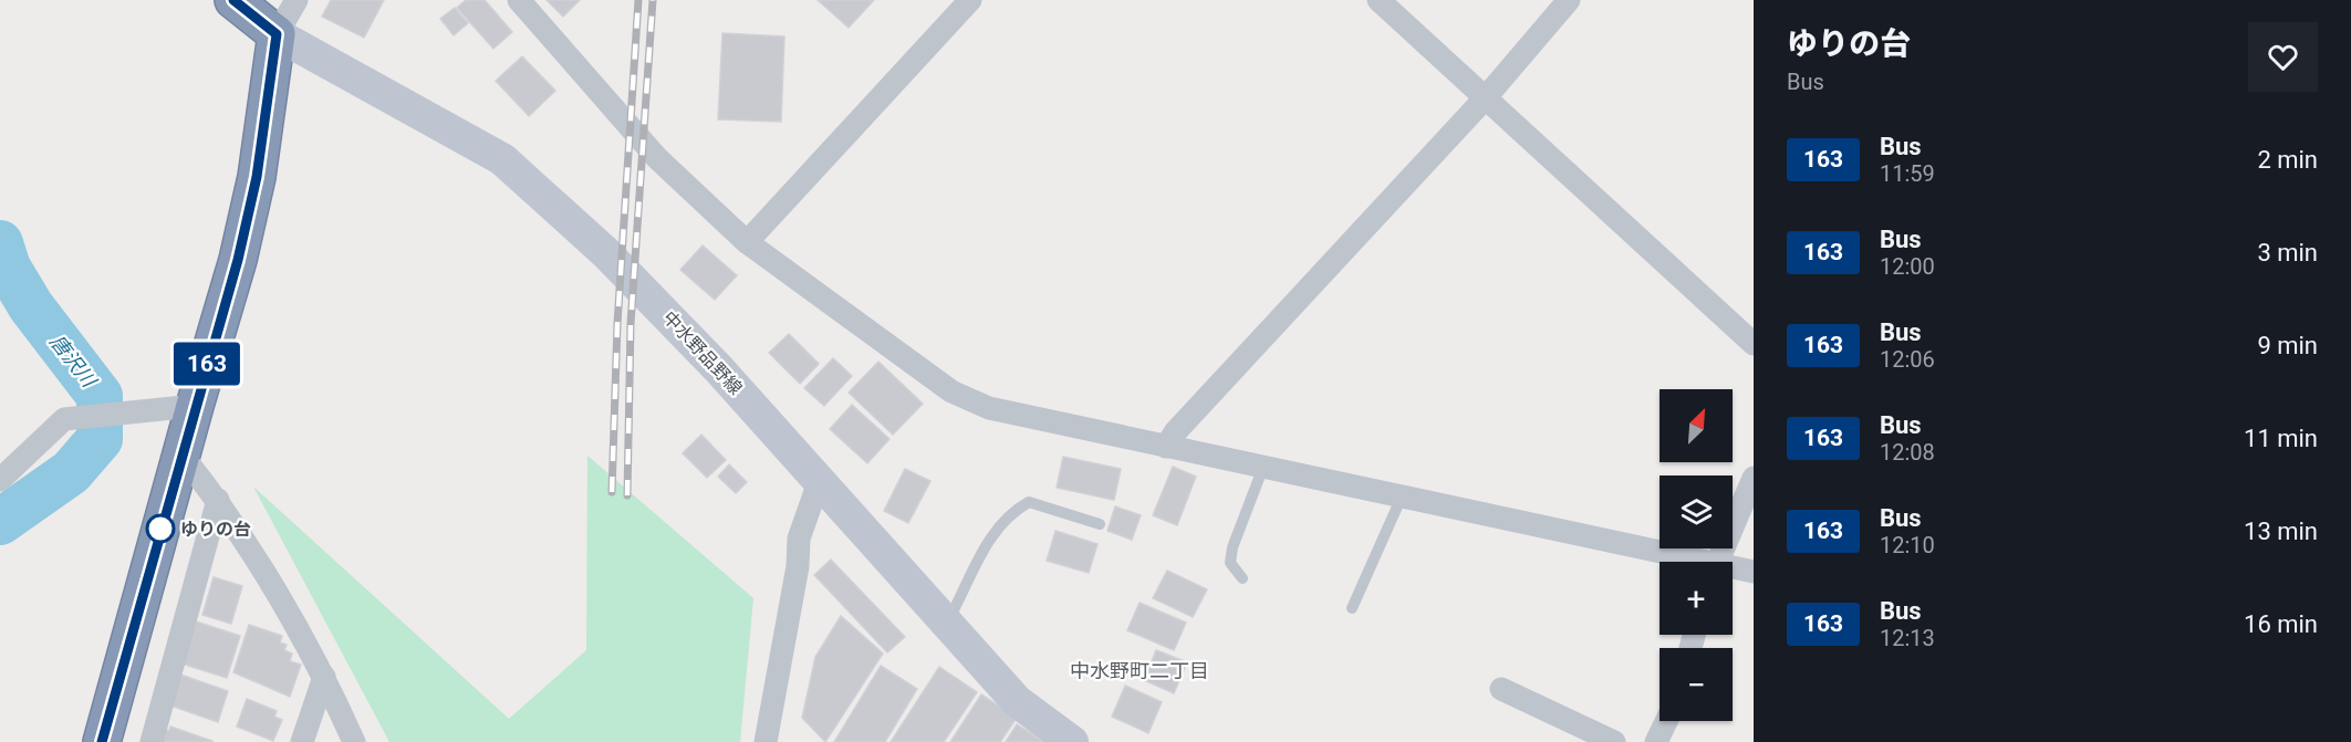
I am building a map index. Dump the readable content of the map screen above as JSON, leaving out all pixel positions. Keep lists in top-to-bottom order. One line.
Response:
{"streets":{"main road":["中水野品野線"]},"districts":["中水野町二丁目"],"water":["唐沢川"],"places":["ゆりの台"],"lines":["bus line 163"],"north":"top right","page":{"on_map":"163","heading":["ゆりの台","Bus"],"list":[{"mark":"163","name":"Bus","note":"11:59","value":"2 min"},{"mark":"163","name":"Bus","note":"12:00","value":"3 min"},{"mark":"163","name":"Bus","note":"12:06","value":"9 min"},{"mark":"163","name":"Bus","note":"12:08","value":"11 min"},{"mark":"163","name":"Bus","note":"12:10","value":"13 min"},{"mark":"163","name":"Bus","note":"12:13","value":"16 min"}],"map_buttons":["+","−"]}}
